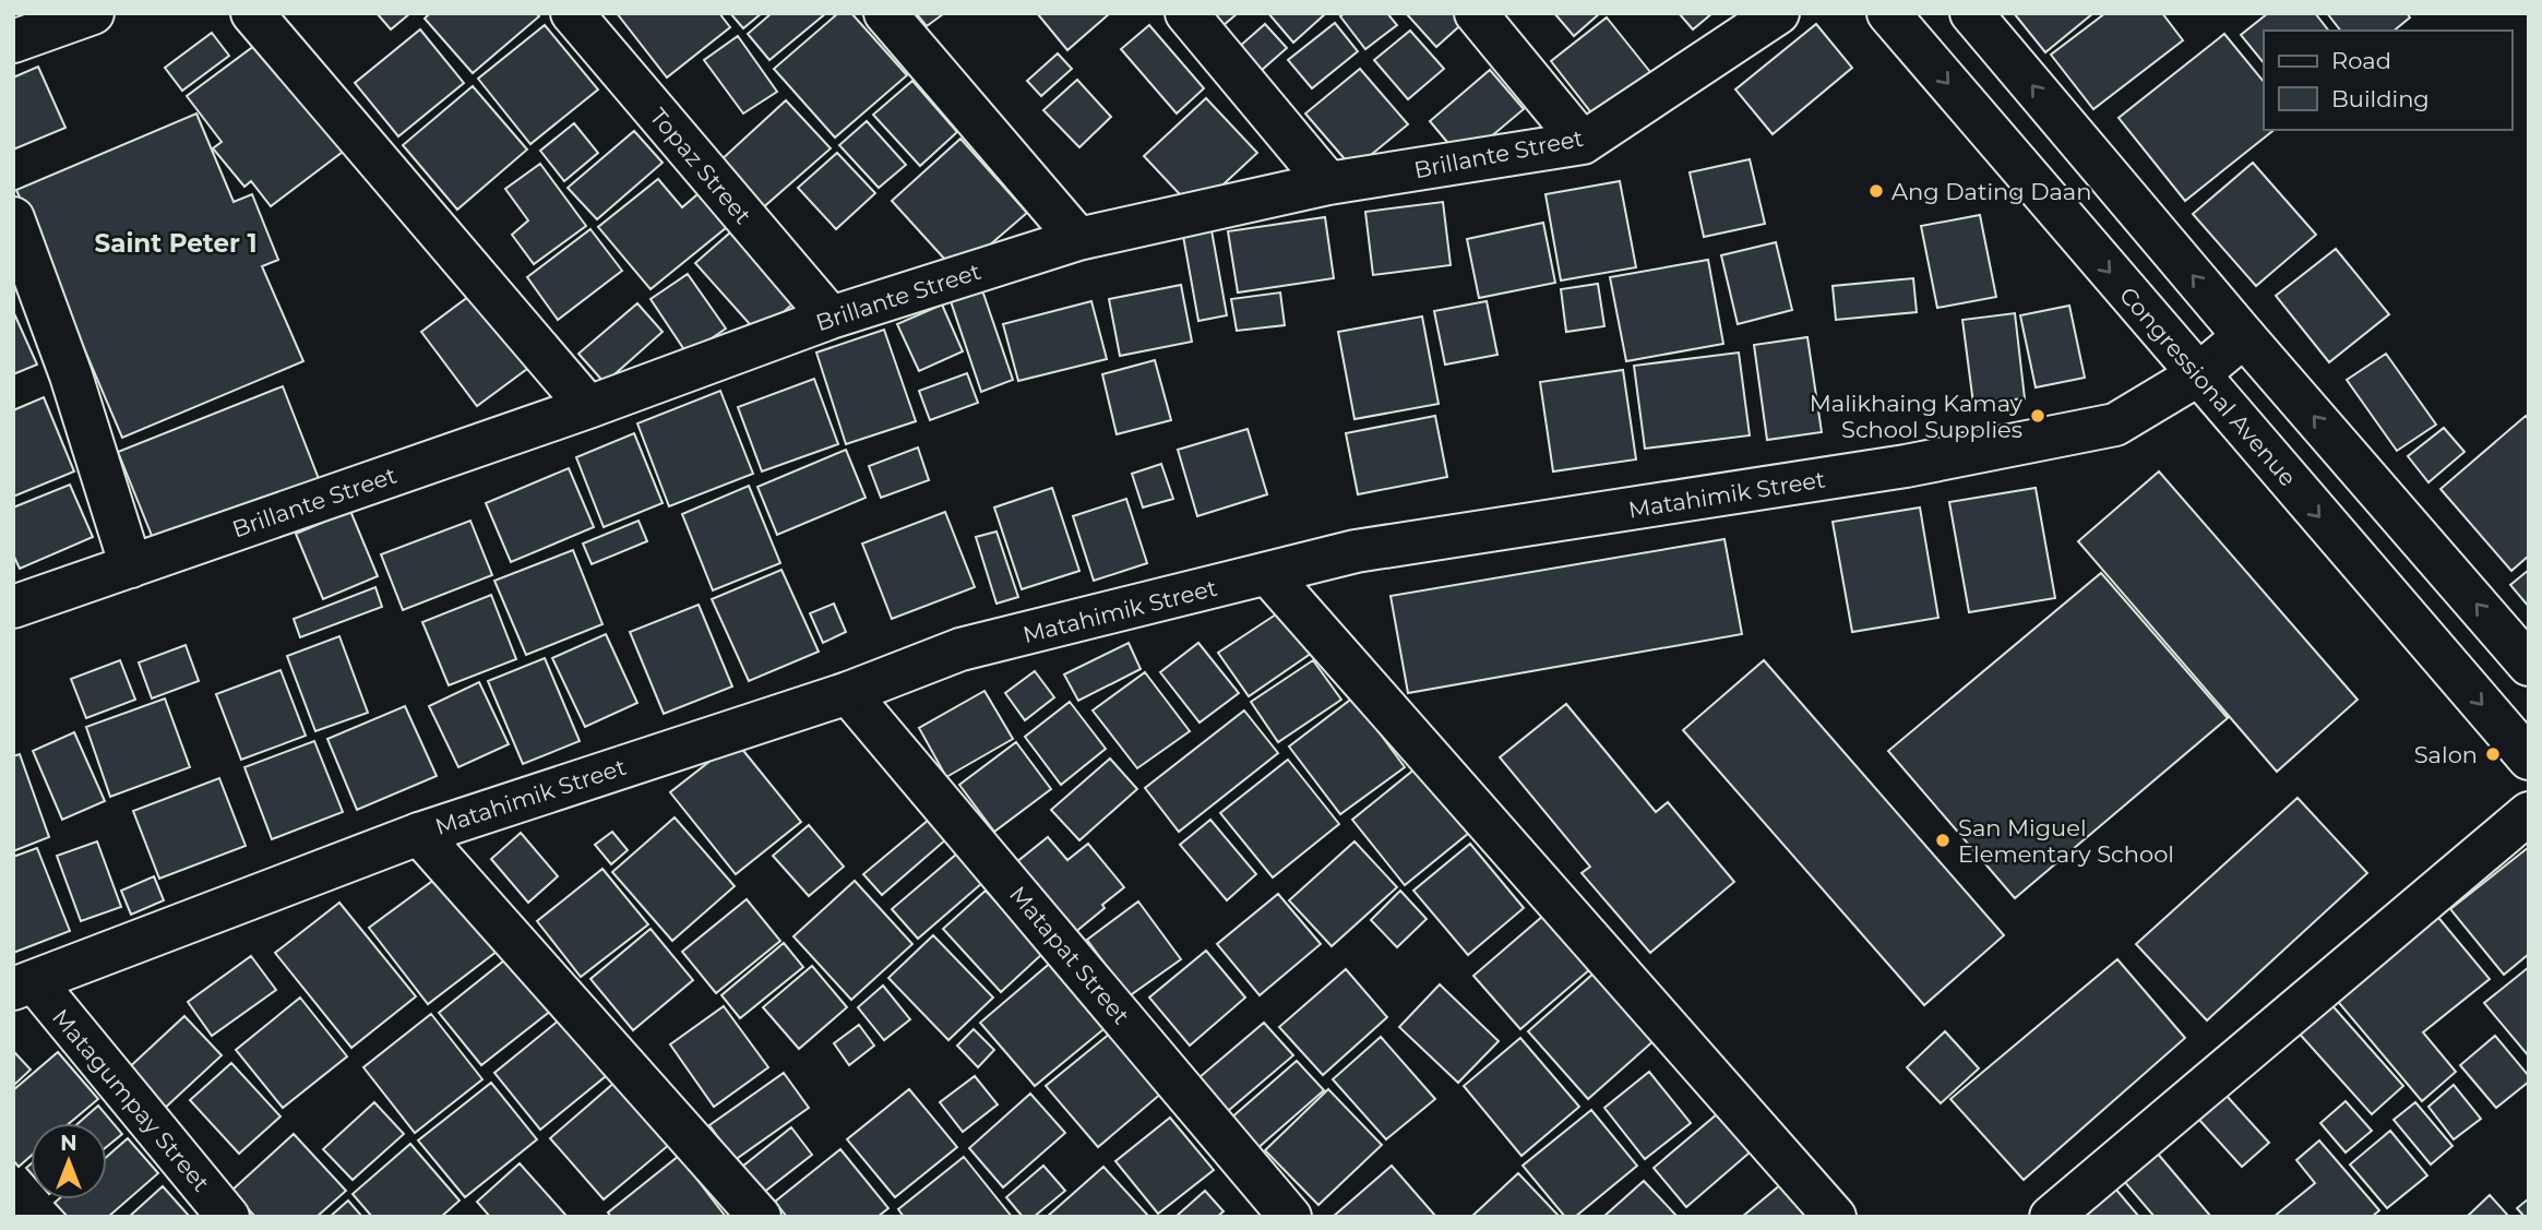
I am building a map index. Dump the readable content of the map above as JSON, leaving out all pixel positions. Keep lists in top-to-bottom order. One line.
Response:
{"streets":{"street":["Brillante Street","Topaz Street","Congressional Avenue","Matahimik Street","Matapat Street","Matagumpay Street"]},"crossings":[["Brillante Street","Topaz Street"],["Congressional Avenue","Matahimik Street"],["Matahimik Street","Matapat Street"],["Matahimik Street","Matagumpay Street"]],"districts":["Saint Peter 1"],"places":["Ang Dating Daan","Malikhaing Kamay School Supplies","Salon","San Miguel Elementary School"],"legend":["Road","Building"],"north":"top"}
